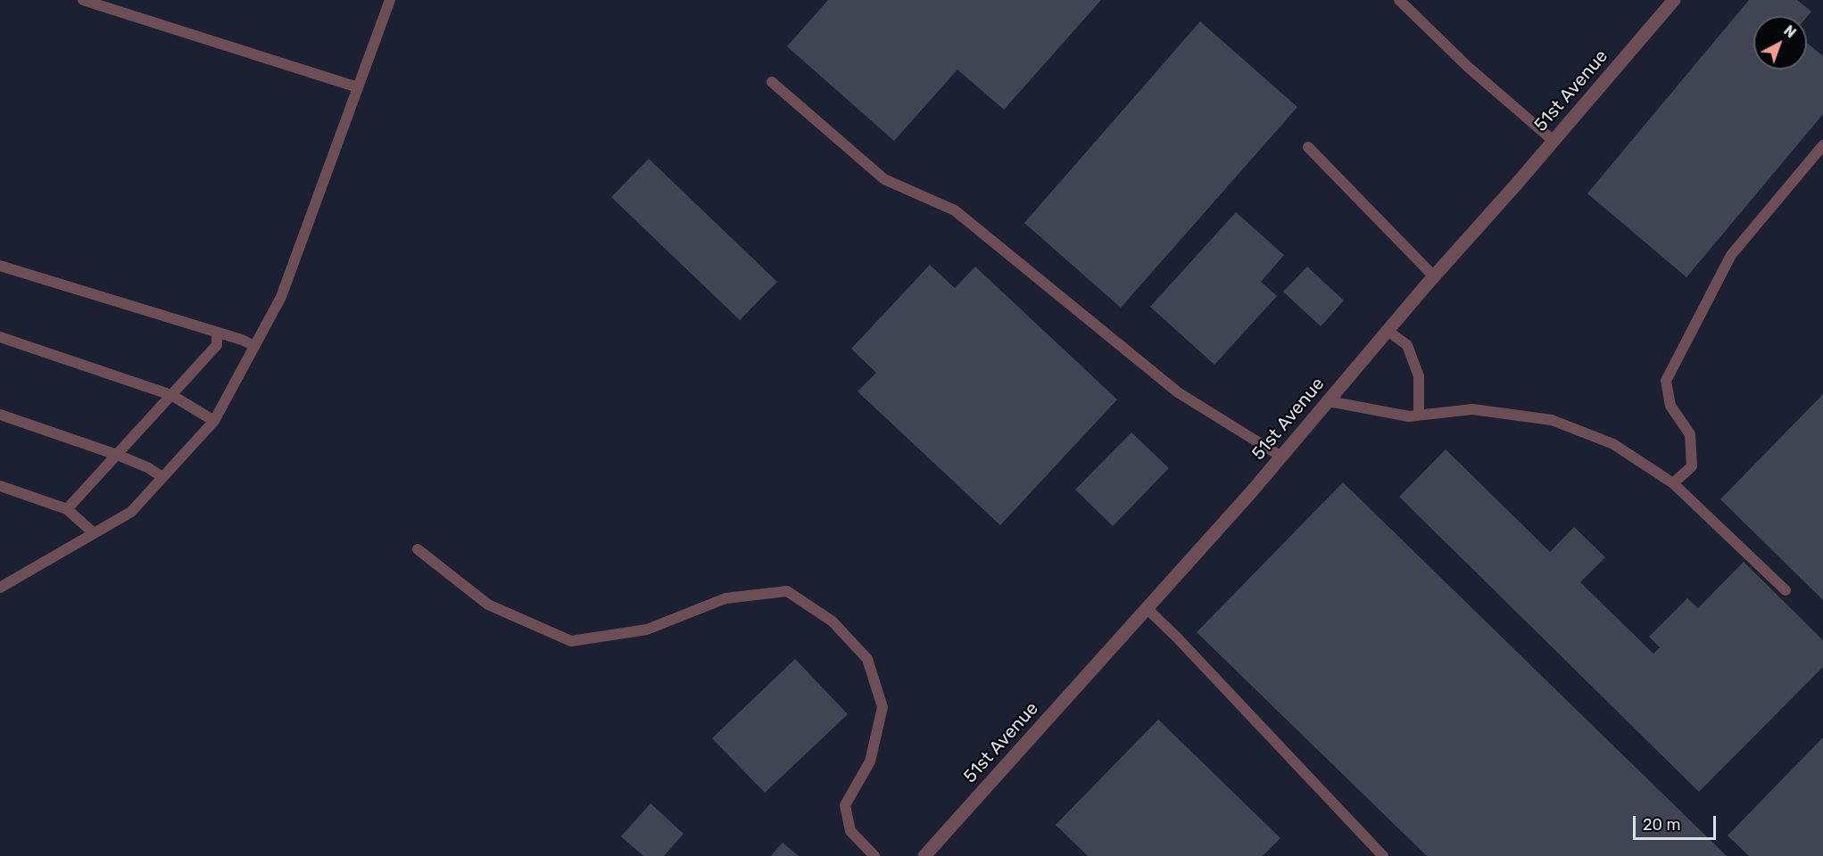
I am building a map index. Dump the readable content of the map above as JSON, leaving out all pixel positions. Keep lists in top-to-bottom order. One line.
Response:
{"streets":{"street":["51st Avenue"]},"scale_bar":"20 m","north":"top right"}
